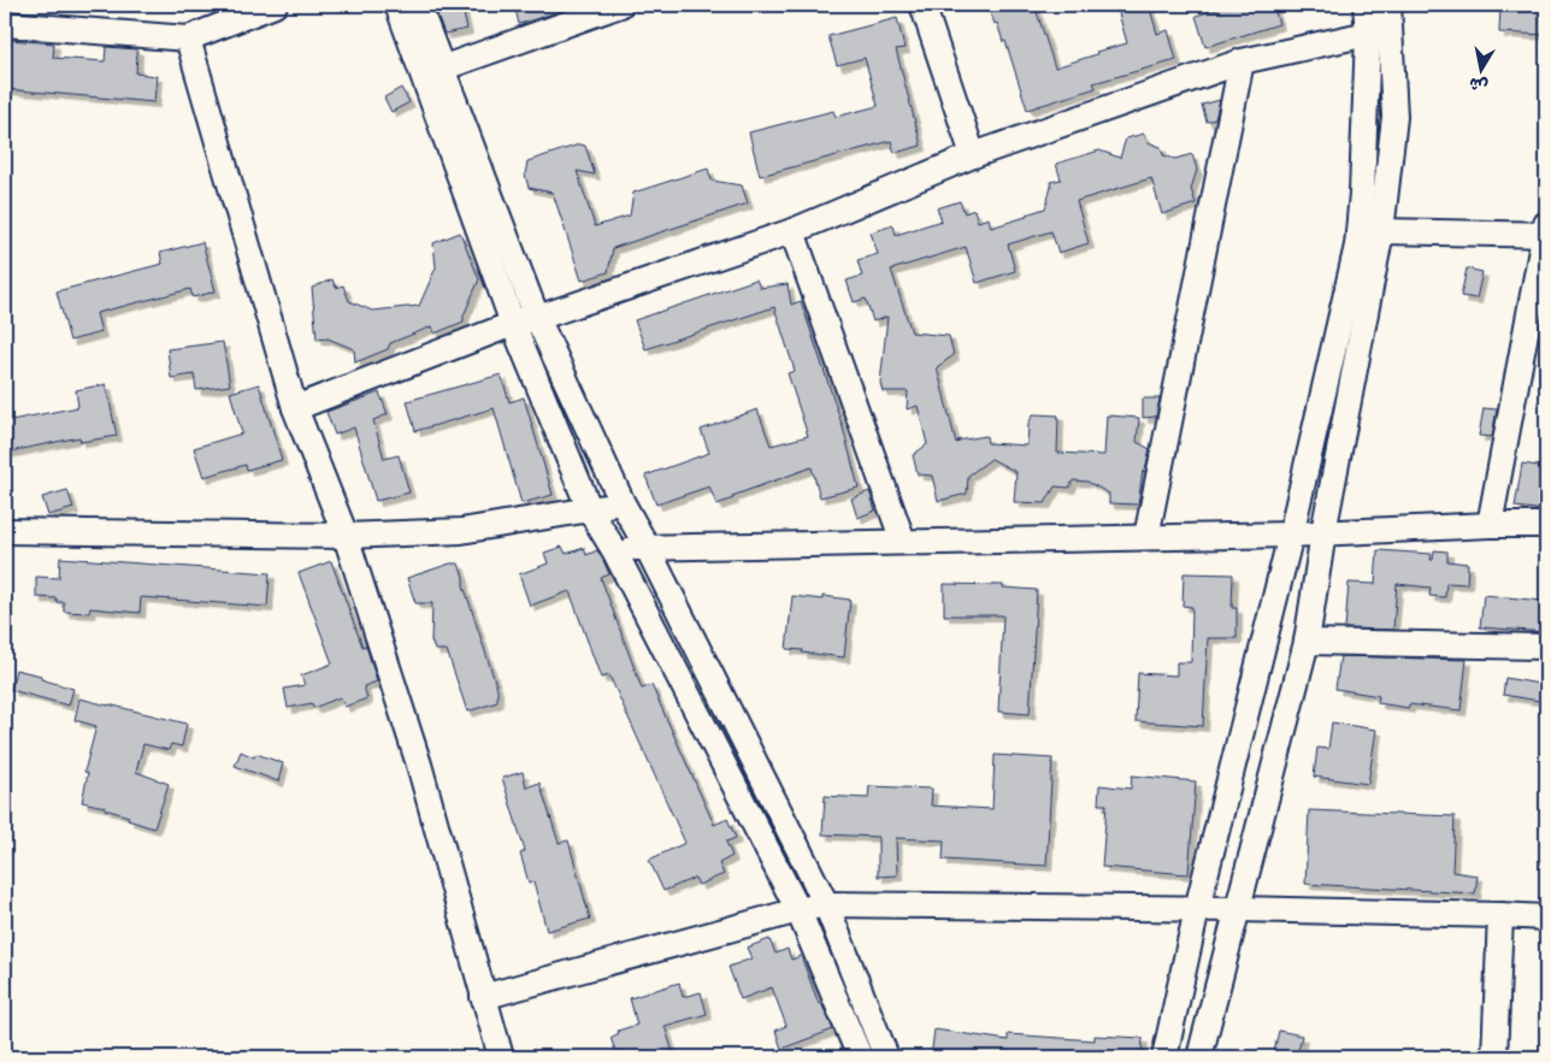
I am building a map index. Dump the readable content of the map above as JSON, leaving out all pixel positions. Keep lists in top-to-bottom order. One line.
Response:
{"north":"bottom"}
